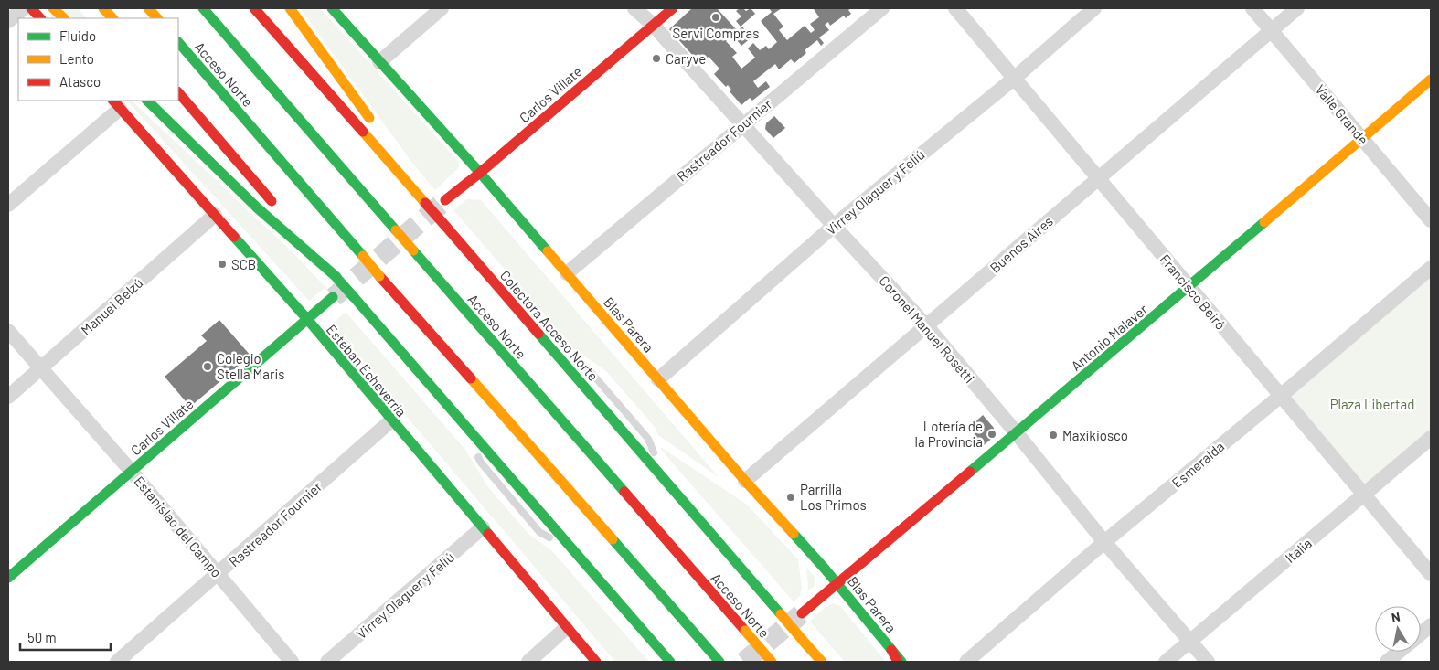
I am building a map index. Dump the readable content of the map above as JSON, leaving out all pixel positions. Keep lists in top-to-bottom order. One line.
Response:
{"streets":{"main road":["Acceso Norte","Carlos Villate","Blas Parera","Colectora Acceso Norte","Antonio Malaver","Esteban Echeverría"],"street":["Valle Grande","Rastreador Fournier","Virrey Olaguer y Feliú","Buenos Aires","Francisco Beiró","Manuel Belzú","Coronel Manuel Rosetti","Esmeralda","Estanislao del Campo","Italia"]},"crossings":[["Carlos Villate","Blas Parera"],["Carlos Villate","Coronel Manuel Rosetti"],["Carlos Villate","Esteban Echeverría"],["Carlos Villate","Estanislao del Campo"],["Valle Grande","Buenos Aires"],["Valle Grande","Antonio Malaver"],["Rastreador Fournier","Blas Parera"],["Rastreador Fournier","Coronel Manuel Rosetti"],["Rastreador Fournier","Esteban Echeverría"],["Rastreador Fournier","Estanislao del Campo"],["Virrey Olaguer y Feliú","Francisco Beiró"],["Virrey Olaguer y Feliú","Blas Parera"],["Virrey Olaguer y Feliú","Coronel Manuel Rosetti"],["Virrey Olaguer y Feliú","Esteban Echeverría"],["Buenos Aires","Francisco Beiró"],["Buenos Aires","Blas Parera"],["Buenos Aires","Coronel Manuel Rosetti"],["Francisco Beiró","Antonio Malaver"],["Francisco Beiró","Esmeralda"],["Francisco Beiró","Italia"],["Manuel Belzú","Esteban Echeverría"],["Manuel Belzú","Estanislao del Campo"],["Blas Parera","Antonio Malaver"],["Coronel Manuel Rosetti","Antonio Malaver"],["Coronel Manuel Rosetti","Esmeralda"],["Coronel Manuel Rosetti","Italia"]],"parks":["Plaza Libertad"],"places":["Servi Compras","Caryve","SCB","Colegio Stella Maris","Lotería de la Provincia","Maxikiosco","Parrilla Los Primos"],"legend":["Fluido","Lento","Atasco"],"scale_bar":"50 m","north":"top"}
